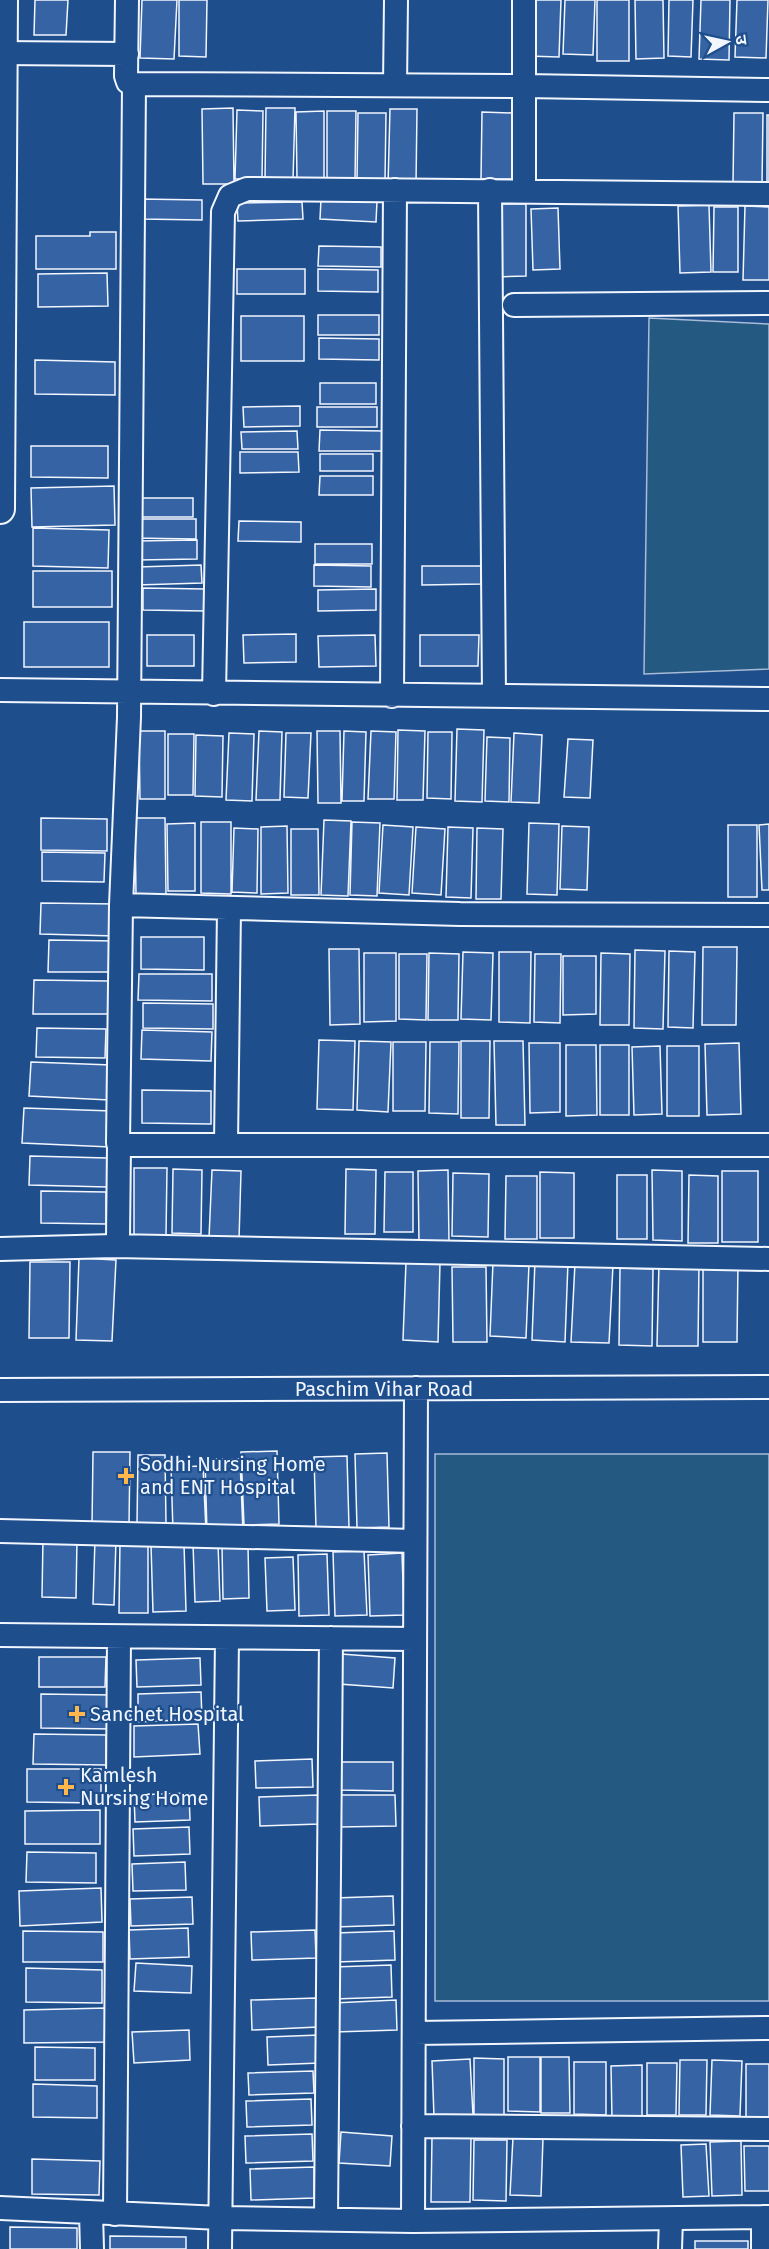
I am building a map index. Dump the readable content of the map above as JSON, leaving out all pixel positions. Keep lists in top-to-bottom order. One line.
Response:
{"streets":{"street":["Paschim Vihar Road"]},"places":{"health":["Sodhi Nursing Home and ENT Hospital","Sanchet Hospital","Kamlesh Nursing Home"]},"north":"right"}
